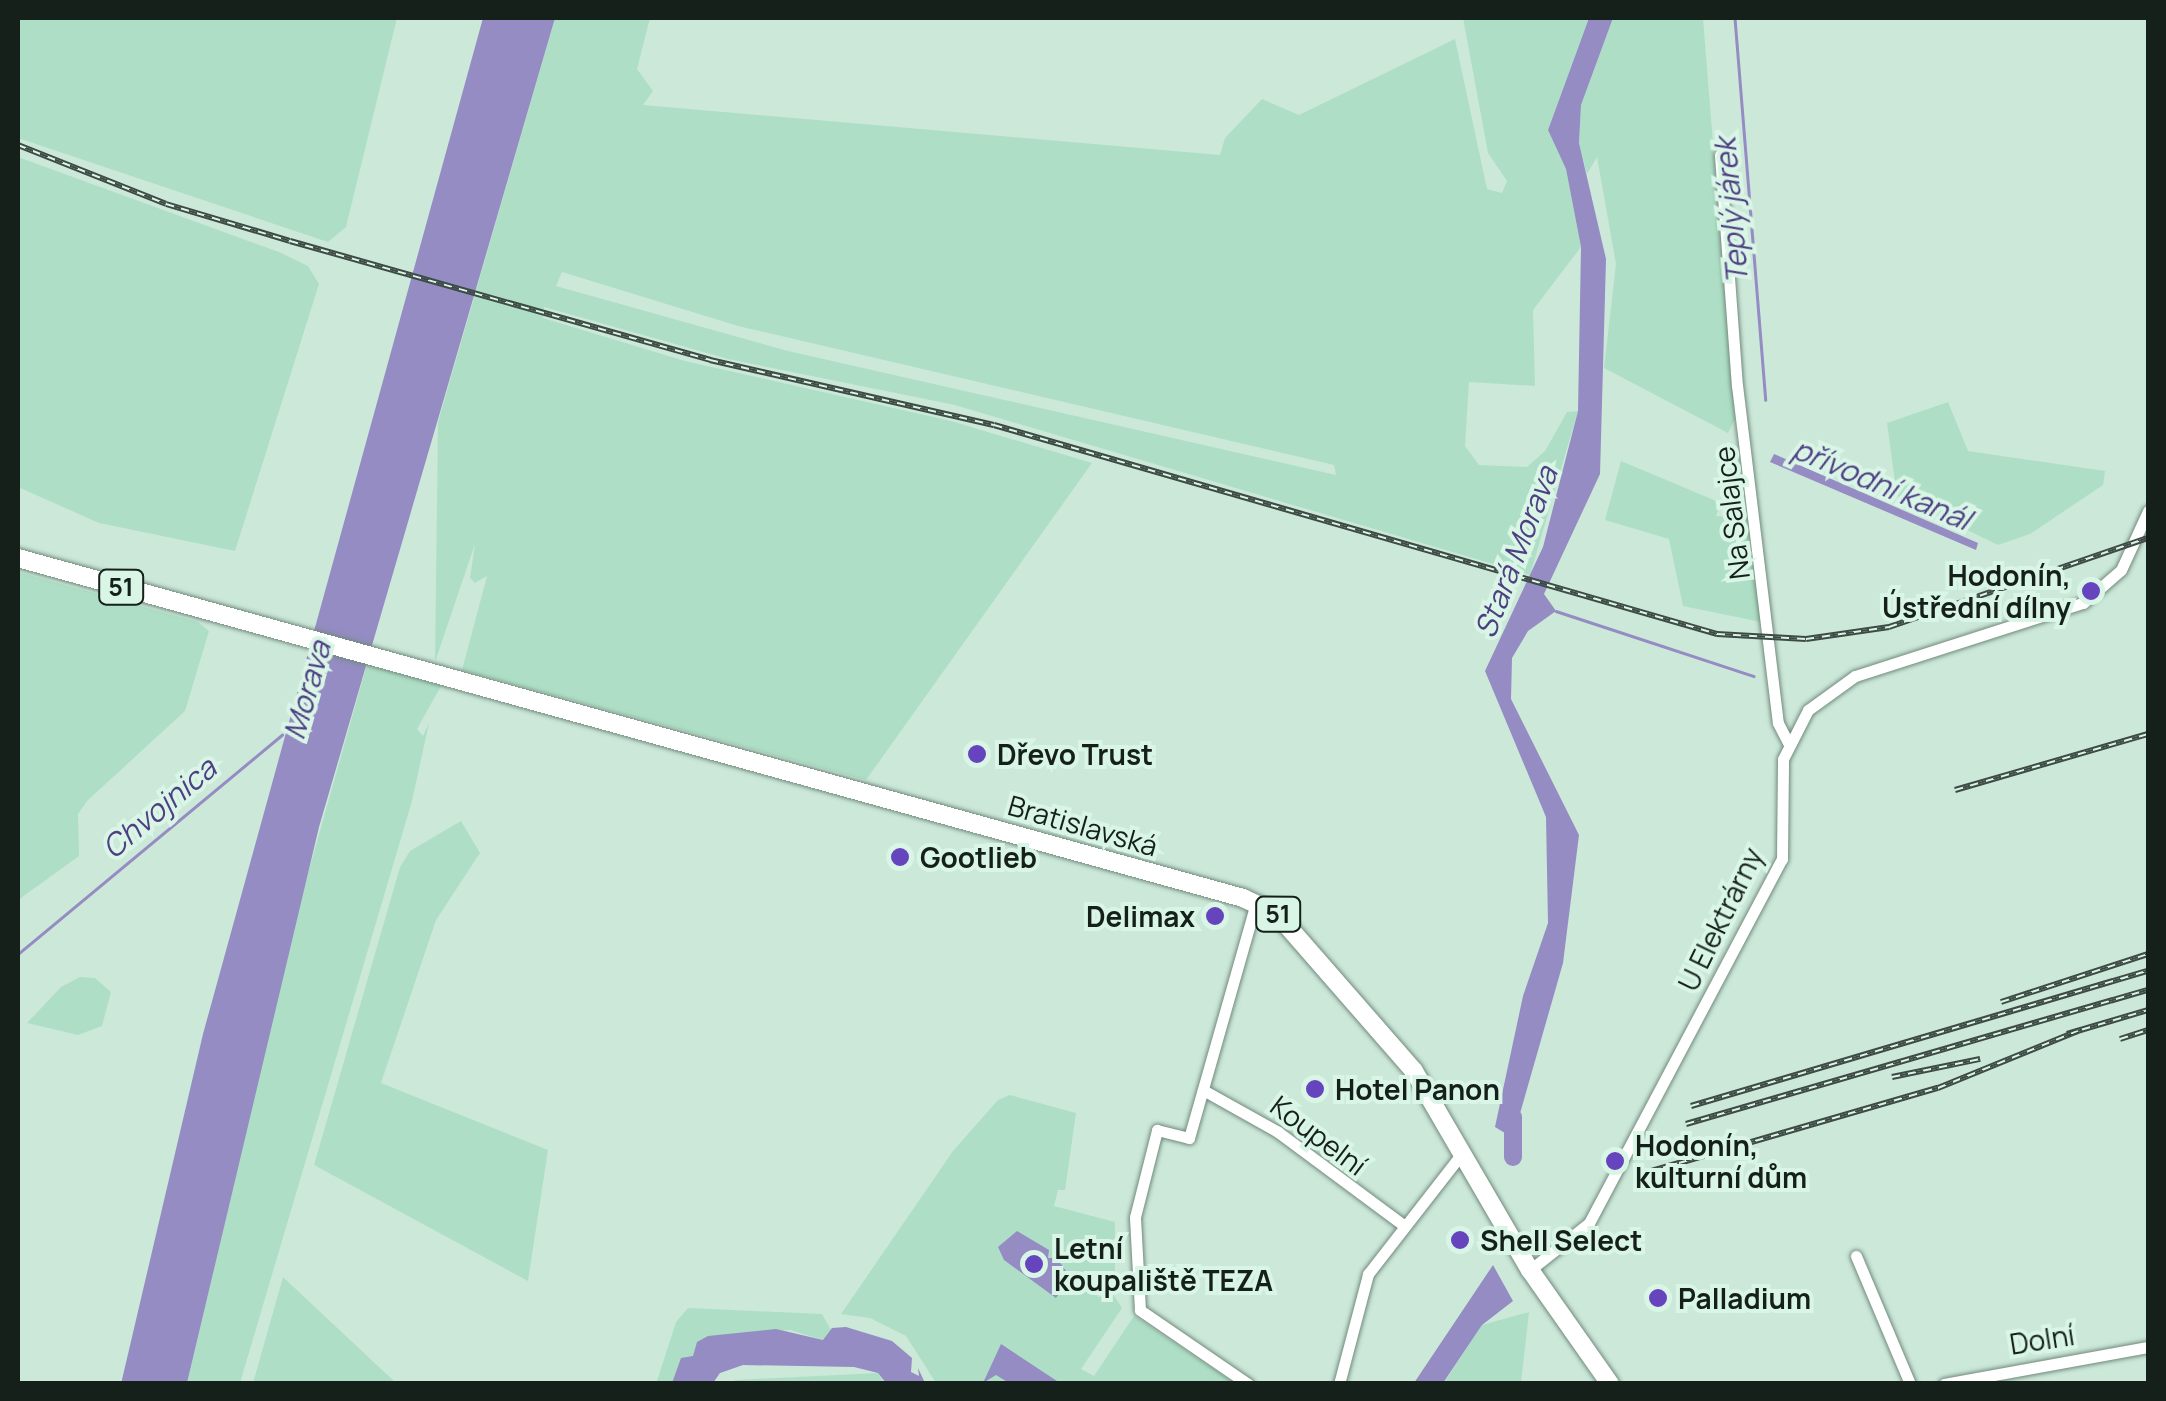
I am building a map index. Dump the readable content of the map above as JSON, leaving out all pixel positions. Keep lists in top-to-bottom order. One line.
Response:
{"streets":{"main road":["51","Bratislavská"],"street":["Na Salajce","U Elektrárny","Koupelní","Dolní"]},"crossings":[["Na Salajce","U Elektrárny"],["51","Bratislavská"],["51","U Elektrárny"],["Bratislavská","U Elektrárny"]],"water":["Teplý járek","přívodní kanál","Stará Morava","Morava","Chvojnica"],"places":["Hodonín, Ústřední dílny","Dřevo Trust","Gootlieb","Delimax","Hotel Panon","Hodonín, kulturní dům","Shell Select","Letní koupaliště TEZA","Palladium"]}
